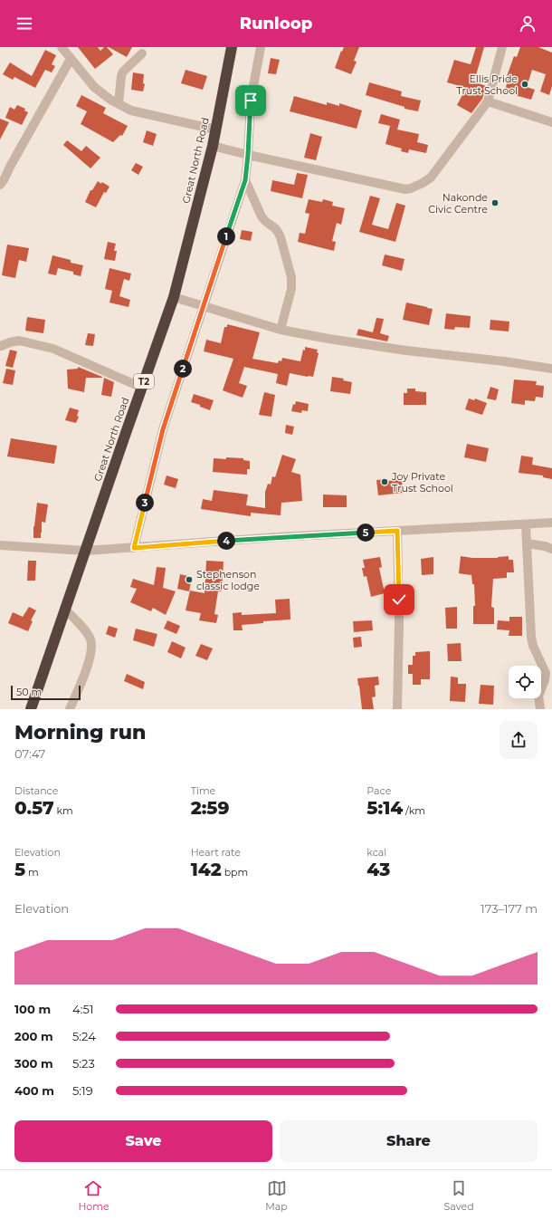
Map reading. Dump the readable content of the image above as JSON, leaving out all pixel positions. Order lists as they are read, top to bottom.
{
  "streets": {
    "highway": ["Great North Road", "T2"]
  },
  "places": [
    "Ellis Pride Trust School",
    "Nakonde Civic Centre",
    "Joy Private Trust School",
    "Stephenson classic lodge"
  ],
  "scale_bar": "50 m",
  "page": {
    "header": "Runloop",
    "pins": [
      "1",
      "2",
      "3",
      "5",
      "4"
    ],
    "scale": "50 m",
    "heading": ["Morning run", "07:47"],
    "stats": [
      ["Distance", "0.57 km"],
      ["Time", "2:59"],
      ["Pace", "5:14 /km"],
      ["Elevation", "5 m"],
      ["Heart rate", "142 bpm"],
      ["kcal", "43"]
    ],
    "chart": ["Elevation", "173–177 m"],
    "list": [
      {
        "name": "100 m",
        "note": "4:51"
      },
      {
        "name": "200 m",
        "note": "5:24"
      },
      {
        "name": "300 m",
        "note": "5:23"
      },
      {
        "name": "400 m",
        "note": "5:19"
      }
    ],
    "buttons": ["Save", "Share"],
    "tabs": ["Home", "Map", "Saved"]
  }
}
